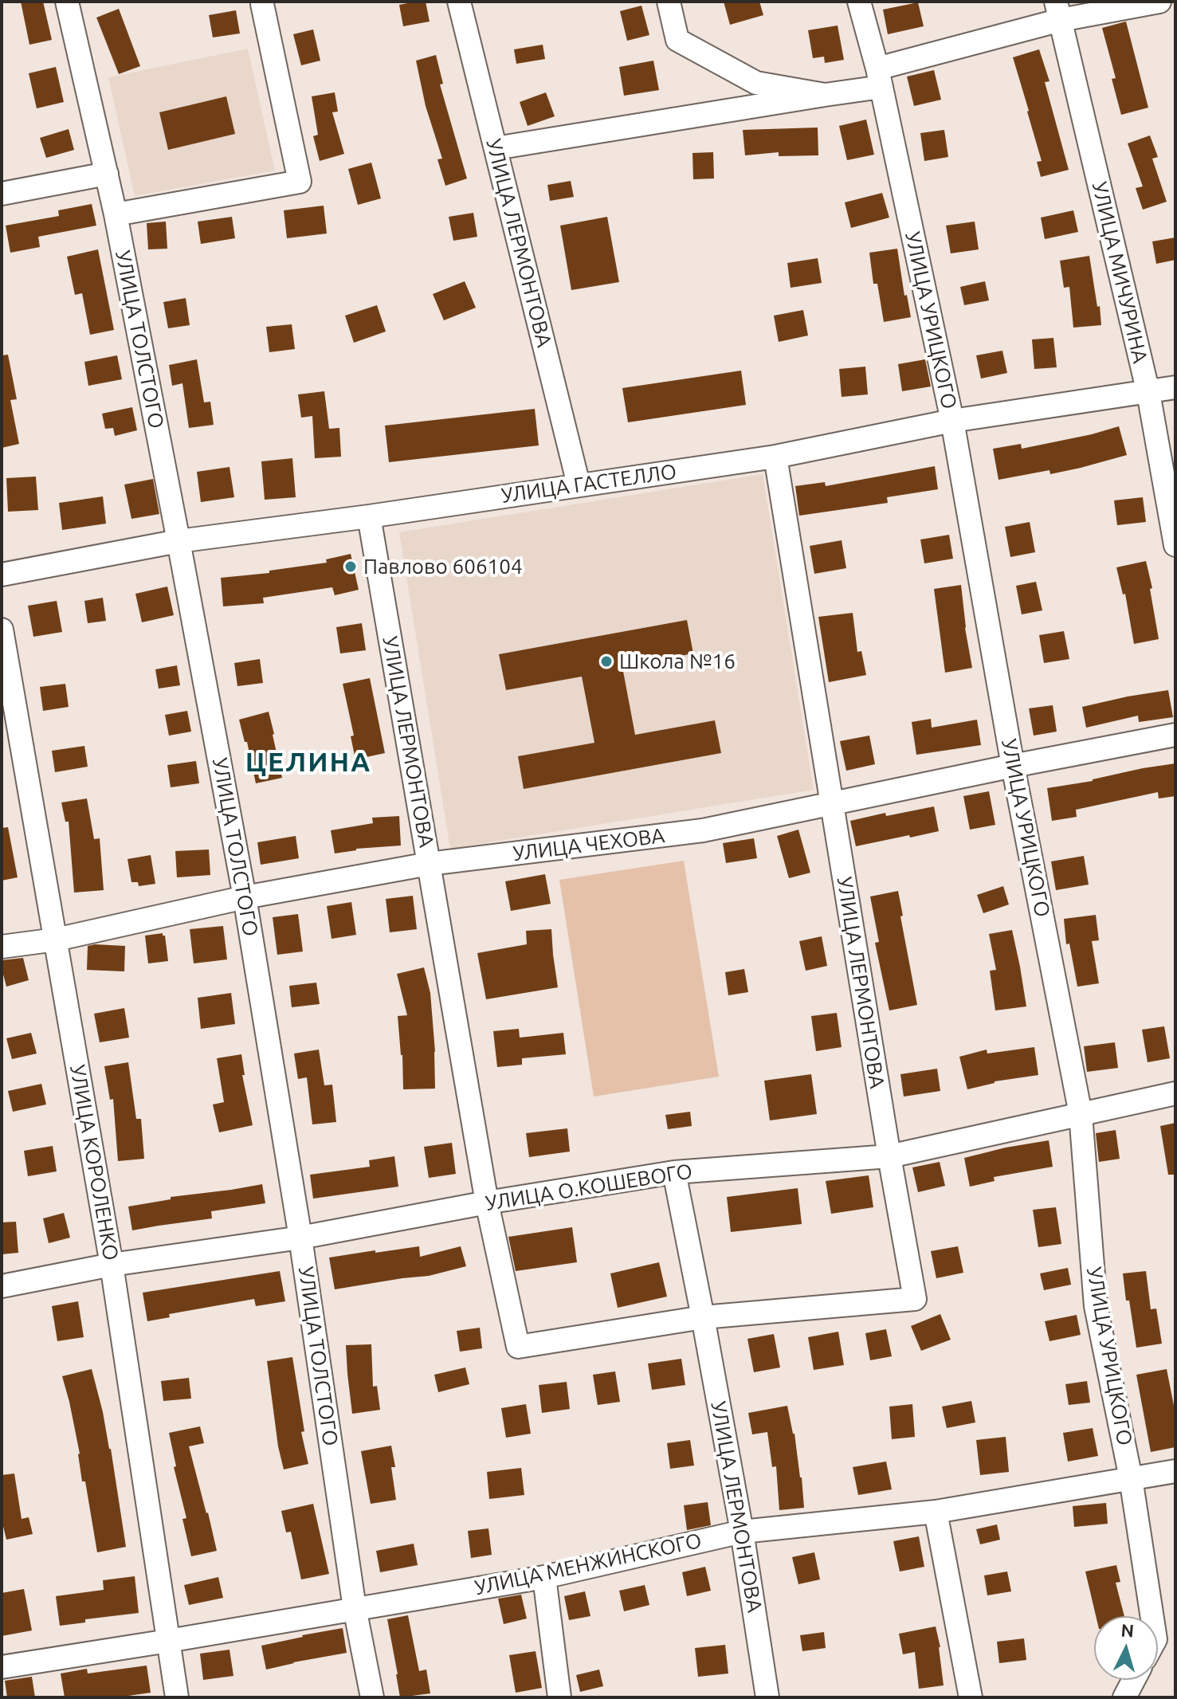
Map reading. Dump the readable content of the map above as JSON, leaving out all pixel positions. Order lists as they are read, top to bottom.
{
  "streets": {
    "street": [
      "УЛИЦА ЛЕРМОНТОВА",
      "УЛИЦА МИЧУРИНА",
      "УЛИЦА УРИЦКОГО",
      "УЛИЦА ТОЛСТОГО",
      "УЛИЦА ГАСТЕЛЛО",
      "УЛИЦА ЧЕХОВА",
      "УЛИЦА КОРОЛЕНКО",
      "УЛИЦА О.КОШЕВОГО",
      "УЛИЦА МЕНЖИНСКОГО"
    ]
  },
  "crossings": [
    ["УЛИЦА ЛЕРМОНТОВА", "УЛИЦА ГАСТЕЛЛО"],
    ["УЛИЦА ЛЕРМОНТОВА", "УЛИЦА ЧЕХОВА"],
    ["УЛИЦА ЛЕРМОНТОВА", "УЛИЦА О.КОШЕВОГО"],
    ["УЛИЦА ЛЕРМОНТОВА", "УЛИЦА МЕНЖИНСКОГО"],
    ["УЛИЦА МИЧУРИНА", "УЛИЦА ГАСТЕЛЛО"],
    ["УЛИЦА УРИЦКОГО", "УЛИЦА ГАСТЕЛЛО"],
    ["УЛИЦА УРИЦКОГО", "УЛИЦА ЧЕХОВА"],
    ["УЛИЦА УРИЦКОГО", "УЛИЦА О.КОШЕВОГО"],
    ["УЛИЦА УРИЦКОГО", "УЛИЦА МЕНЖИНСКОГО"],
    ["УЛИЦА ТОЛСТОГО", "УЛИЦА ГАСТЕЛЛО"],
    ["УЛИЦА ТОЛСТОГО", "УЛИЦА ЧЕХОВА"],
    ["УЛИЦА ТОЛСТОГО", "УЛИЦА О.КОШЕВОГО"],
    ["УЛИЦА ТОЛСТОГО", "УЛИЦА МЕНЖИНСКОГО"],
    ["УЛИЦА ЧЕХОВА", "УЛИЦА КОРОЛЕНКО"],
    ["УЛИЦА КОРОЛЕНКО", "УЛИЦА О.КОШЕВОГО"],
    ["УЛИЦА КОРОЛЕНКО", "УЛИЦА МЕНЖИНСКОГО"]
  ],
  "districts": ["ЦЕЛИНА"],
  "places": ["Павлово 606104", "Школа №16"],
  "north": "top"
}
